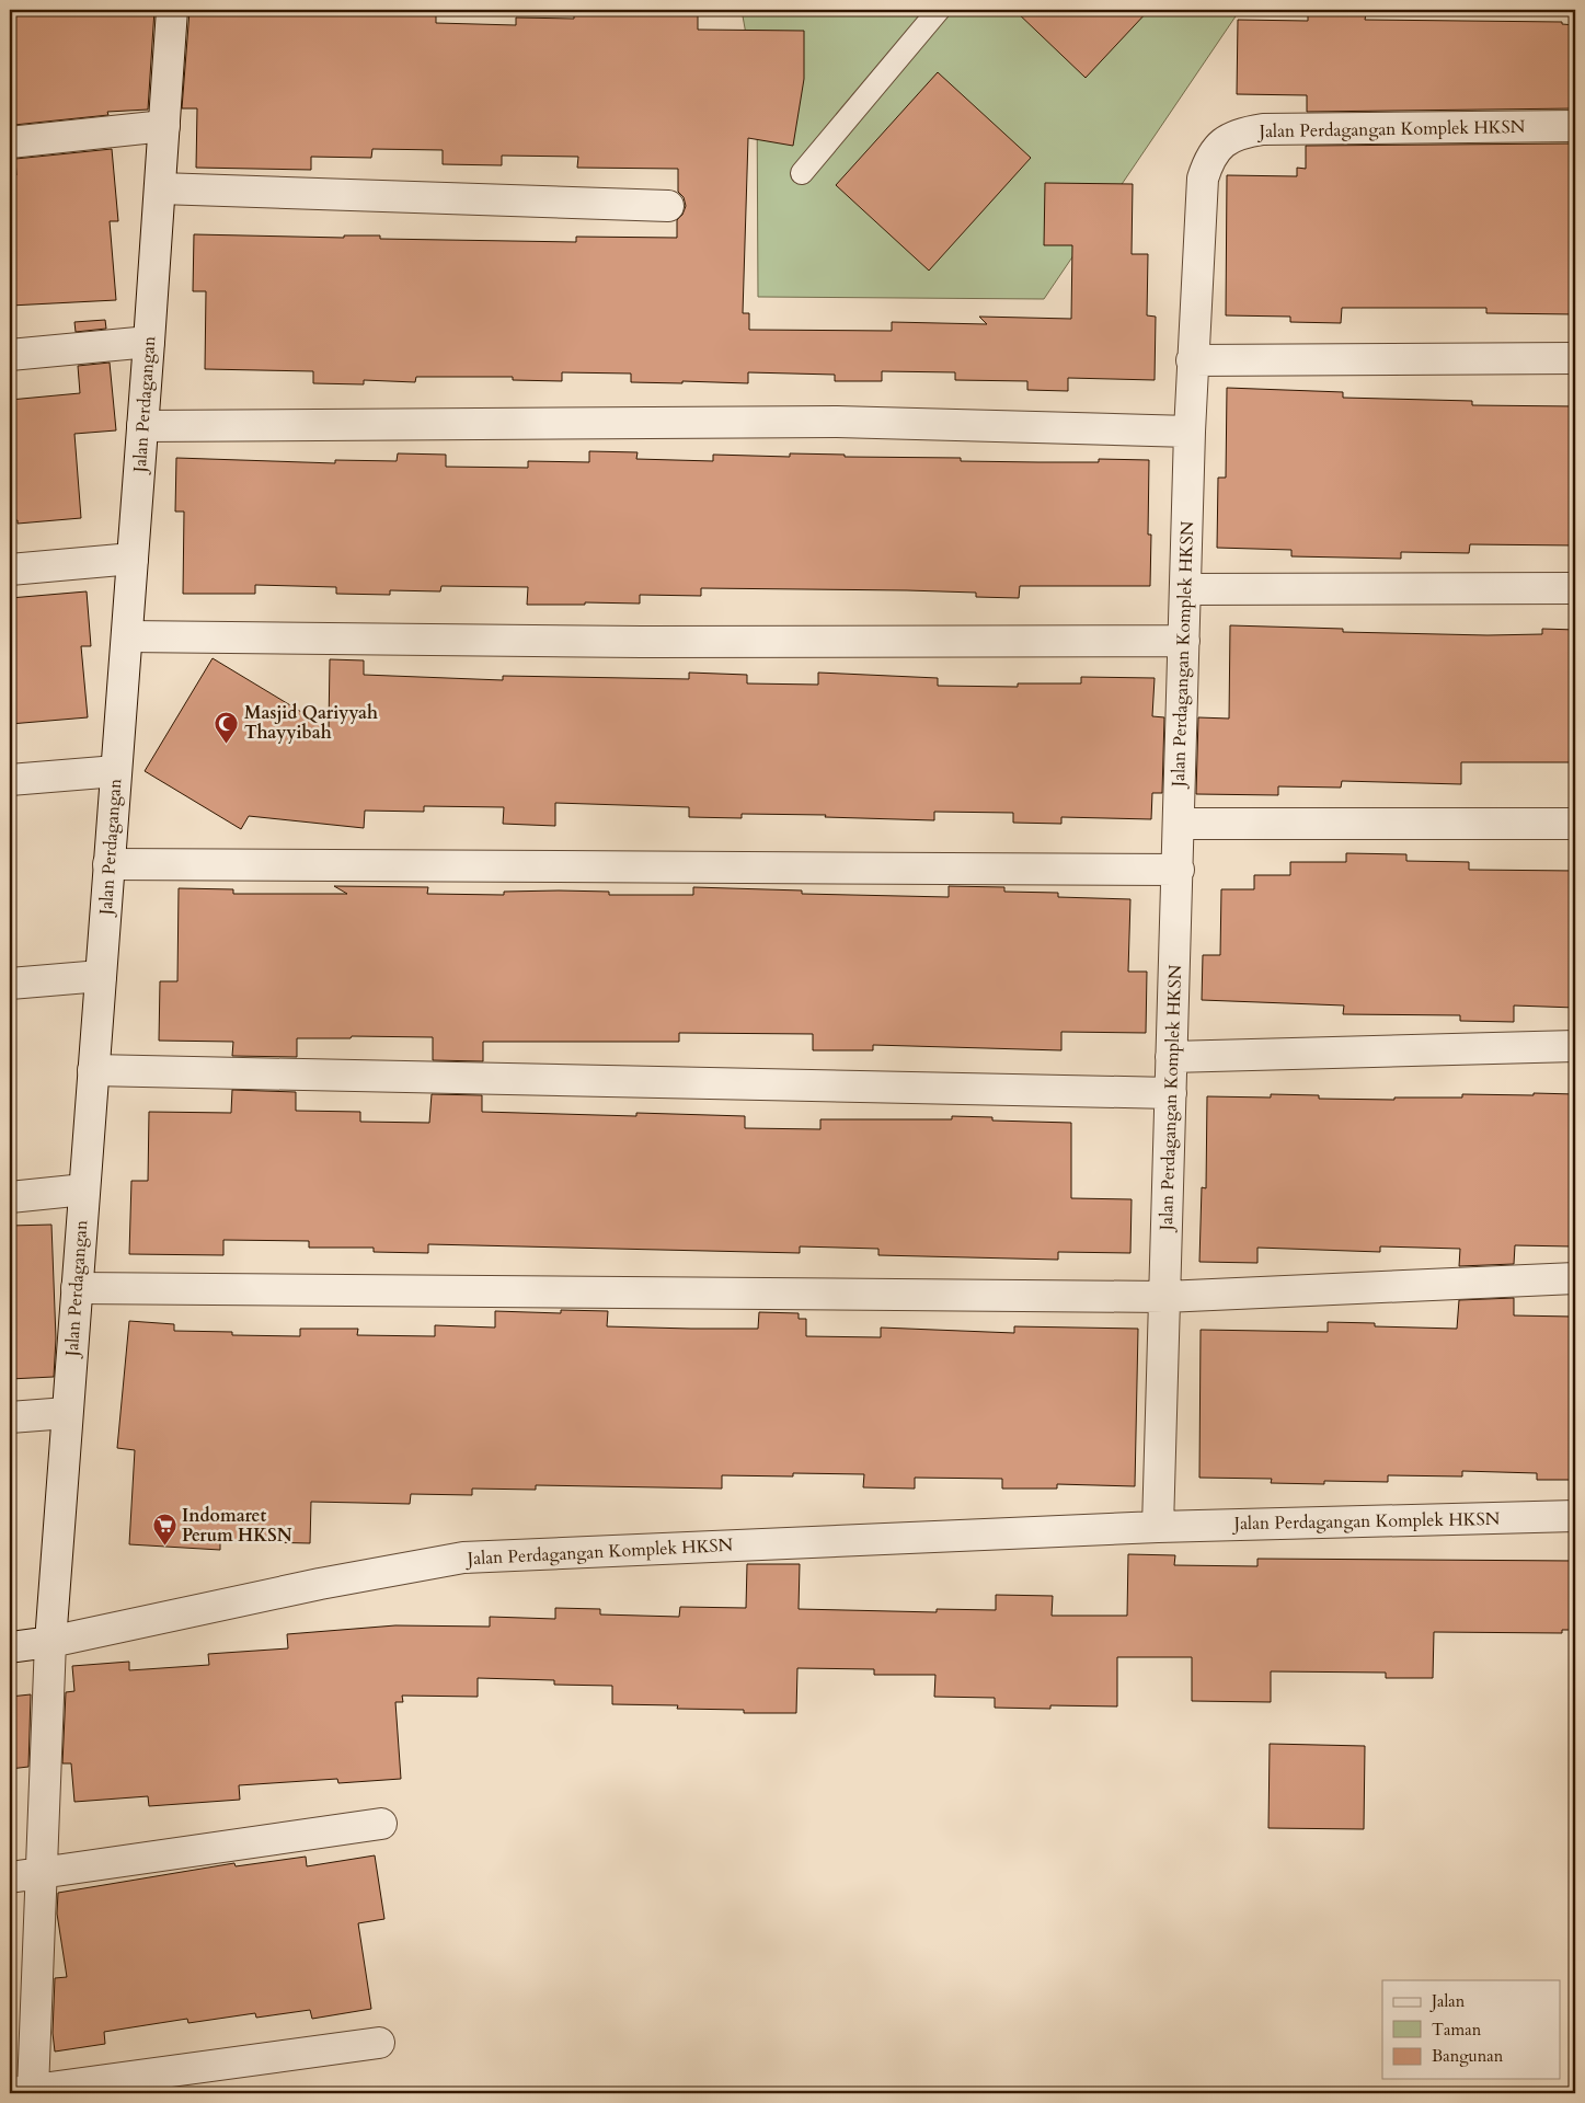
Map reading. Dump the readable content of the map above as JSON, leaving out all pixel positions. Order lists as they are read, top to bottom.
{
  "streets": {
    "street": ["Jalan Perdagangan Komplek HKSN", "Jalan Perdagangan"]
  },
  "crossings": [
    ["Jalan Perdagangan Komplek HKSN", "Jalan Perdagangan"]
  ],
  "places": {
    "mosque": ["Masjid Qariyyah Thayyibah"],
    "supermarket": ["Indomaret Perum HKSN"]
  },
  "legend": ["Jalan", "Taman", "Bangunan"]
}
